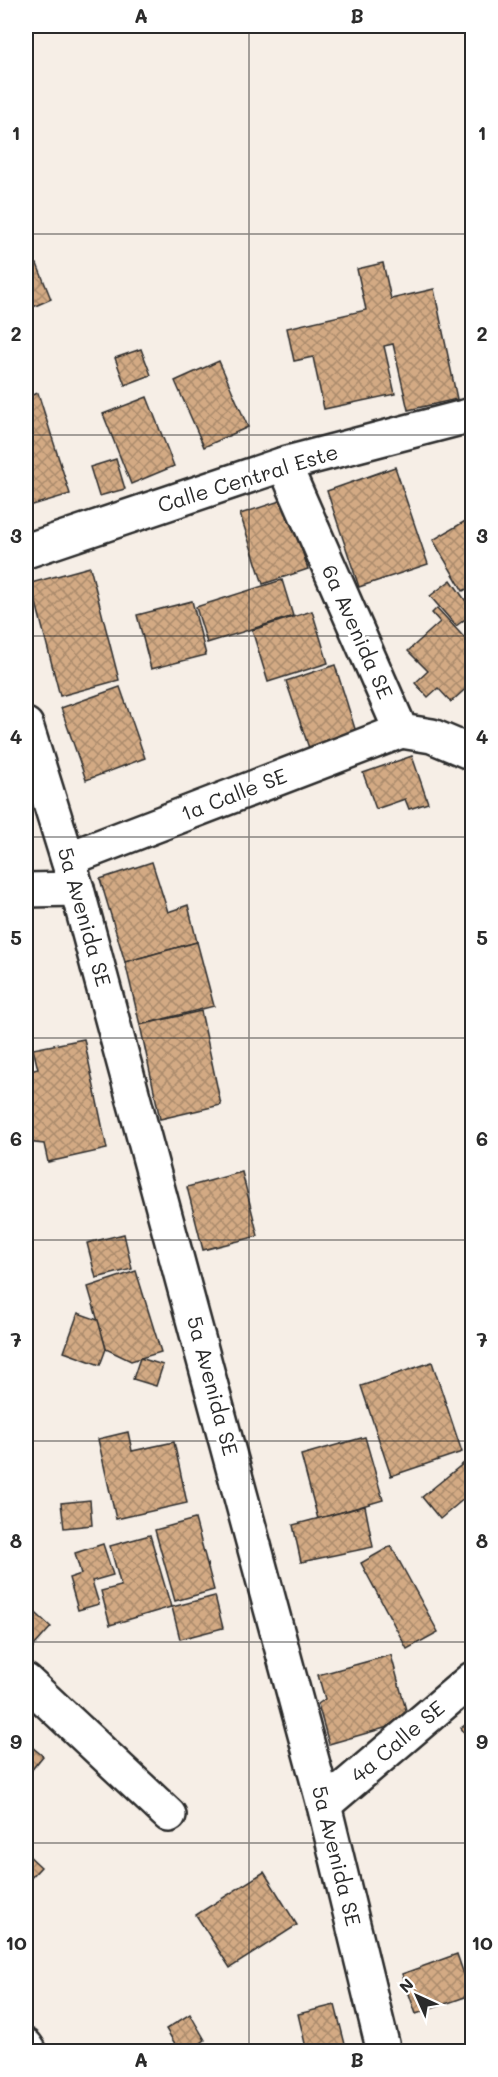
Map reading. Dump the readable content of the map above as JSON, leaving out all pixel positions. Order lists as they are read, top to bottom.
{
  "streets": {
    "street": [
      "Calle Central Este",
      "6a Avenida SE",
      "1a Calle SE",
      "5a Avenida SE",
      "4a Calle SE"
    ]
  },
  "crossings": [
    ["Calle Central Este", "6a Avenida SE"],
    ["6a Avenida SE", "1a Calle SE"],
    ["1a Calle SE", "5a Avenida SE"],
    ["5a Avenida SE", "4a Calle SE"]
  ],
  "north": "top left",
  "grid": {
    "columns": ["A", "B"],
    "rows": [
      "1",
      "2",
      "3",
      "4",
      "5",
      "6",
      "7",
      "8",
      "9",
      "10"
    ]
  }
}
